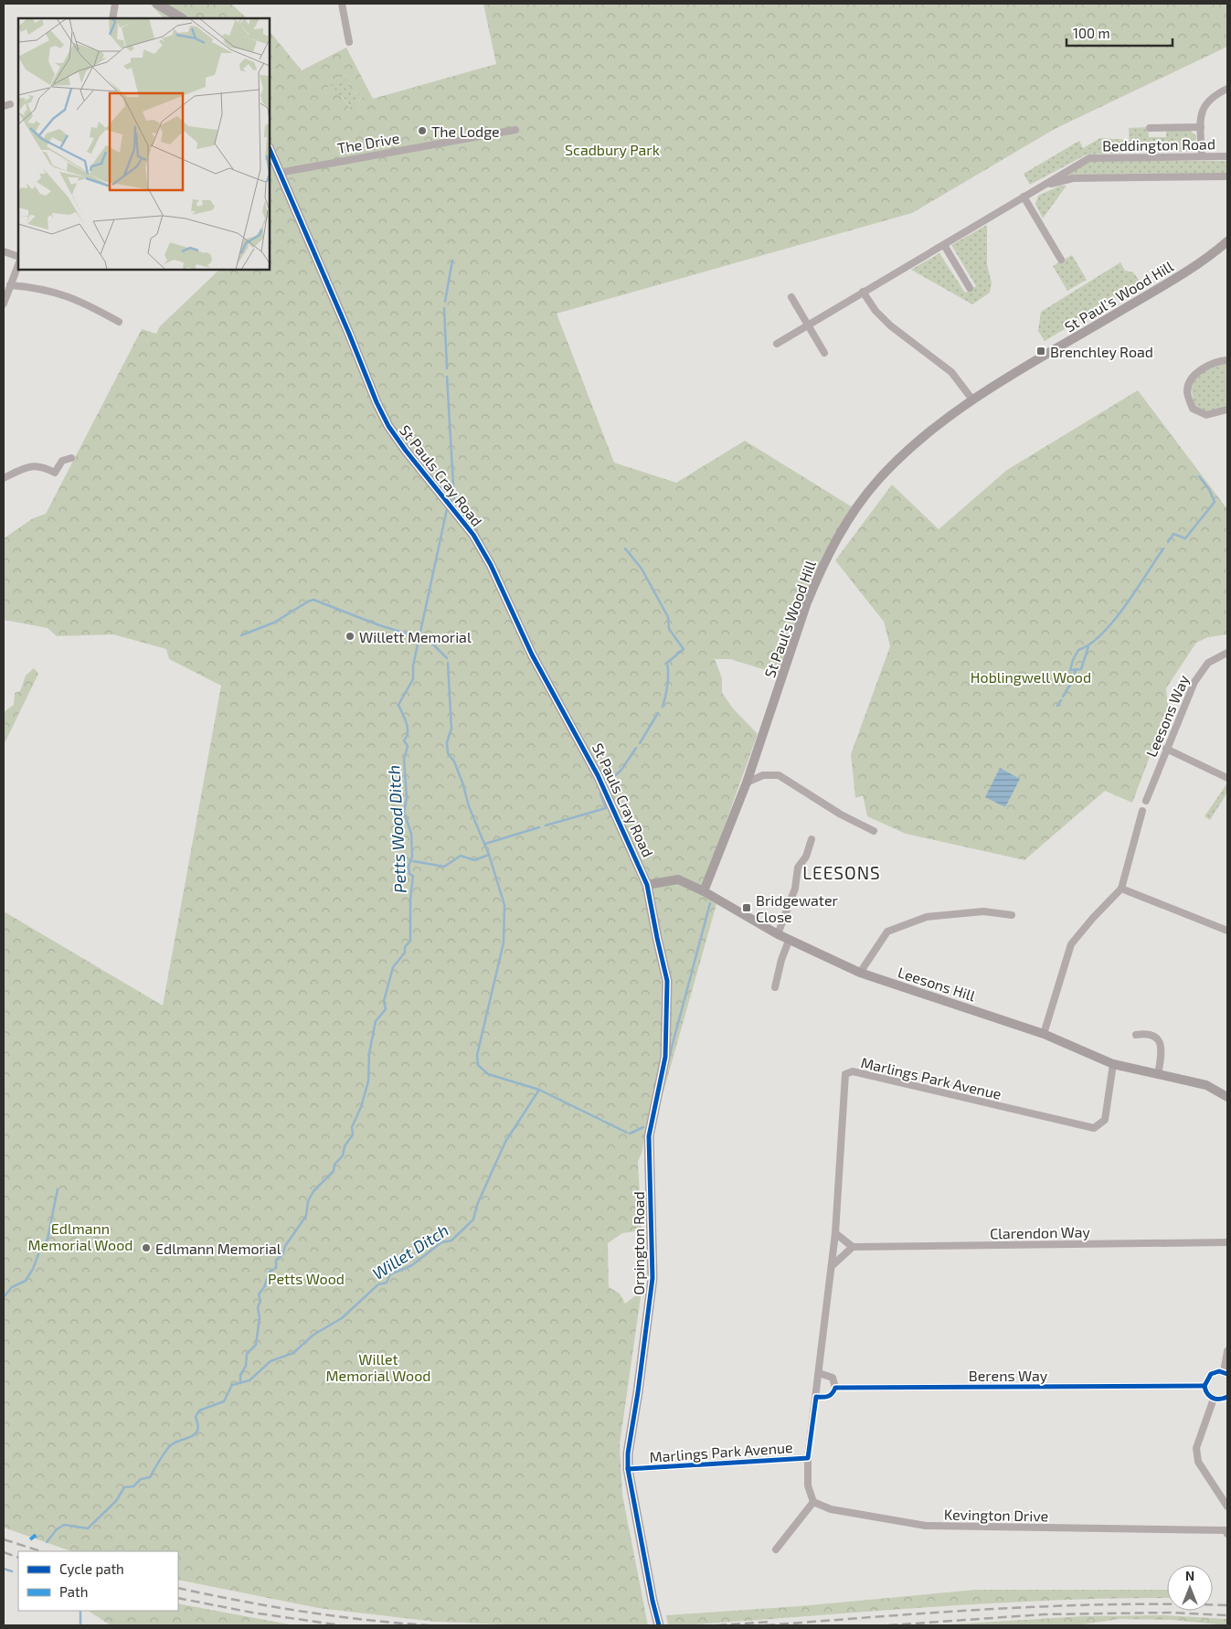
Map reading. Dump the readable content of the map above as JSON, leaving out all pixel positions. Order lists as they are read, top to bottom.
{
  "streets": {
    "main road": ["St Pauls Cray Road", "Orpington Road"],
    "street": [
      "The Drive",
      "Beddington Road",
      "St Paul's Wood Hill",
      "Leesons Way",
      "Leesons Hill",
      "Marlings Park Avenue",
      "Clarendon Way",
      "Berens Way",
      "Kevington Drive"
    ]
  },
  "crossings": [
    ["The Drive", "St Pauls Cray Road"],
    ["St Paul's Wood Hill", "Leesons Hill"],
    ["St Pauls Cray Road", "Leesons Hill"],
    ["St Pauls Cray Road", "Orpington Road"],
    ["Leesons Hill", "Marlings Park Avenue"],
    ["Leesons Hill", "Orpington Road"],
    ["Marlings Park Avenue", "Orpington Road"],
    ["Marlings Park Avenue", "Berens Way"]
  ],
  "districts": ["LEESONS"],
  "water": ["Petts Wood Ditch", "Willet Ditch"],
  "parks": [
    "Scadbury Park",
    "Hoblingwell Wood",
    "Edlmann Memorial Wood",
    "Petts Wood",
    "Willet Memorial Wood"
  ],
  "places": {
    "other": ["The Lodge", "Willett Memorial", "Edlmann Memorial"],
    "transit": ["Brenchley Road", "Bridgewater Close"]
  },
  "legend": ["Cycle path", "Path"],
  "scale_bar": "100 m",
  "north": "top"
}
